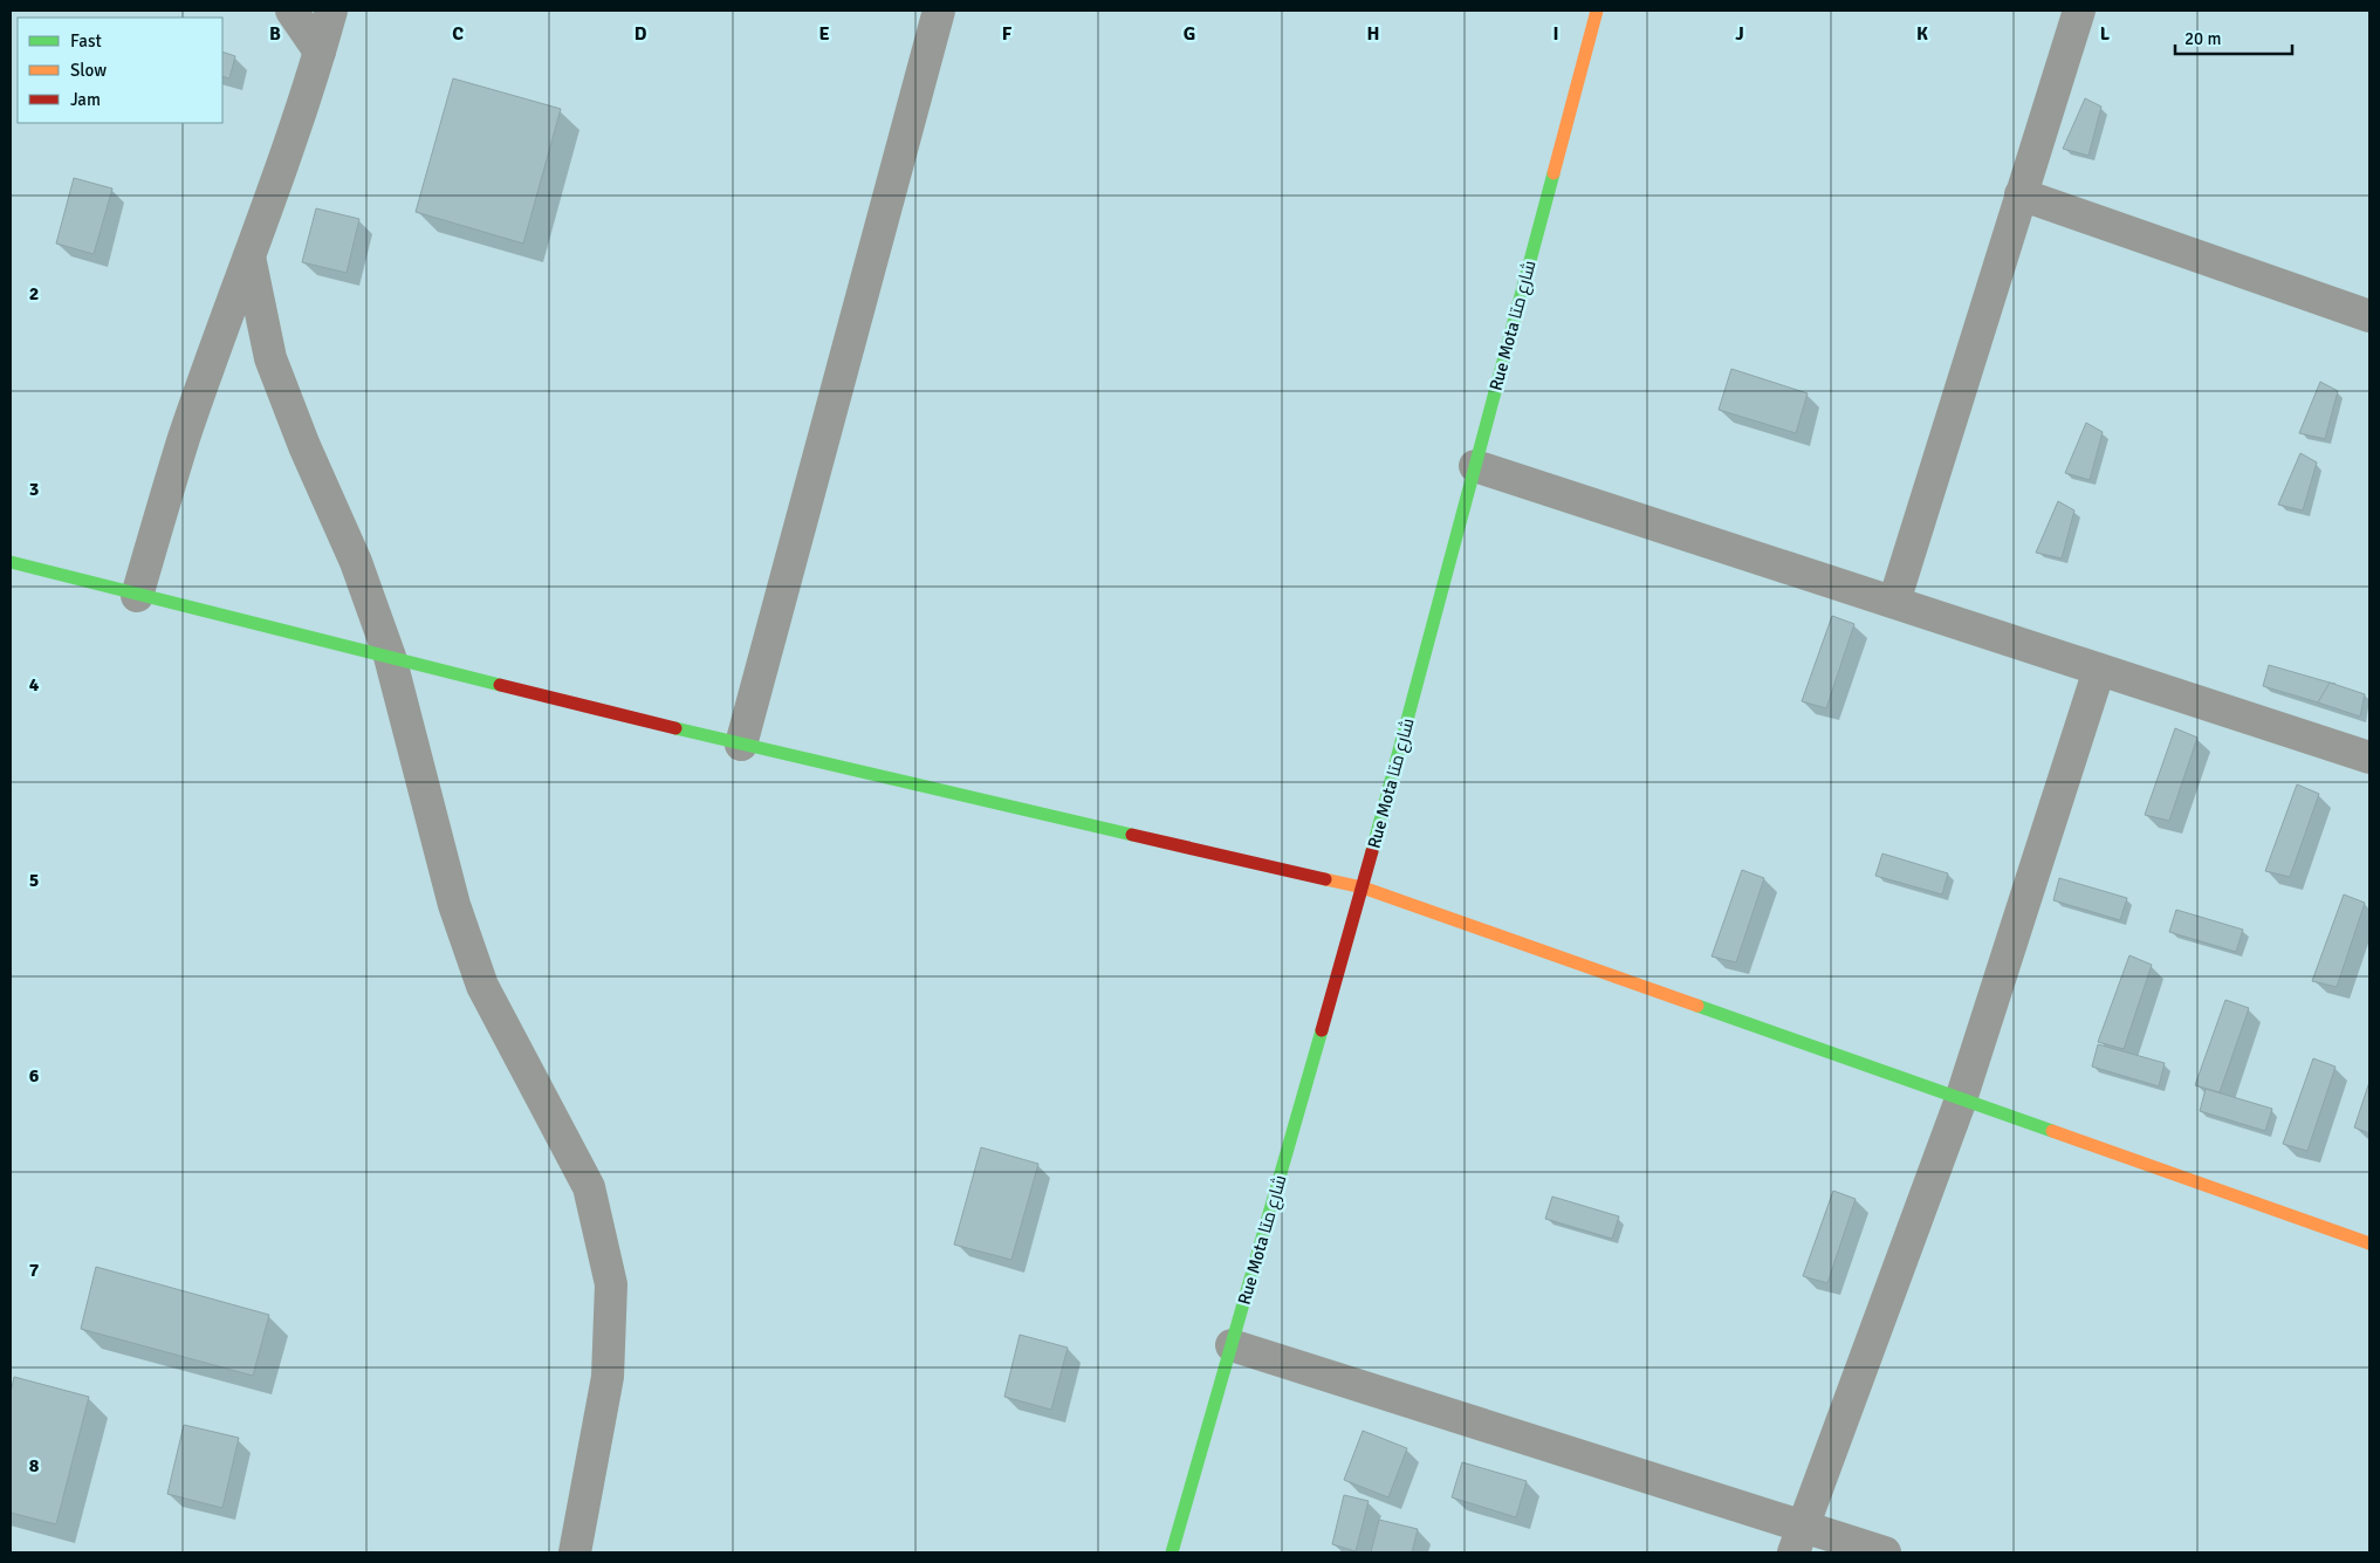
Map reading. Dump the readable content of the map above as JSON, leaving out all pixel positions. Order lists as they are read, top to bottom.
{
  "streets": {
    "main road": ["Rue Mota شارع متا"]
  },
  "legend": ["Fast", "Slow", "Jam"],
  "scale_bar": "20 m",
  "grid": {
    "columns": [
      "B",
      "C",
      "D",
      "E",
      "F",
      "G",
      "H",
      "I",
      "J",
      "K",
      "L"
    ],
    "rows": [
      "2",
      "3",
      "4",
      "5",
      "6",
      "7",
      "8"
    ]
  }
}
